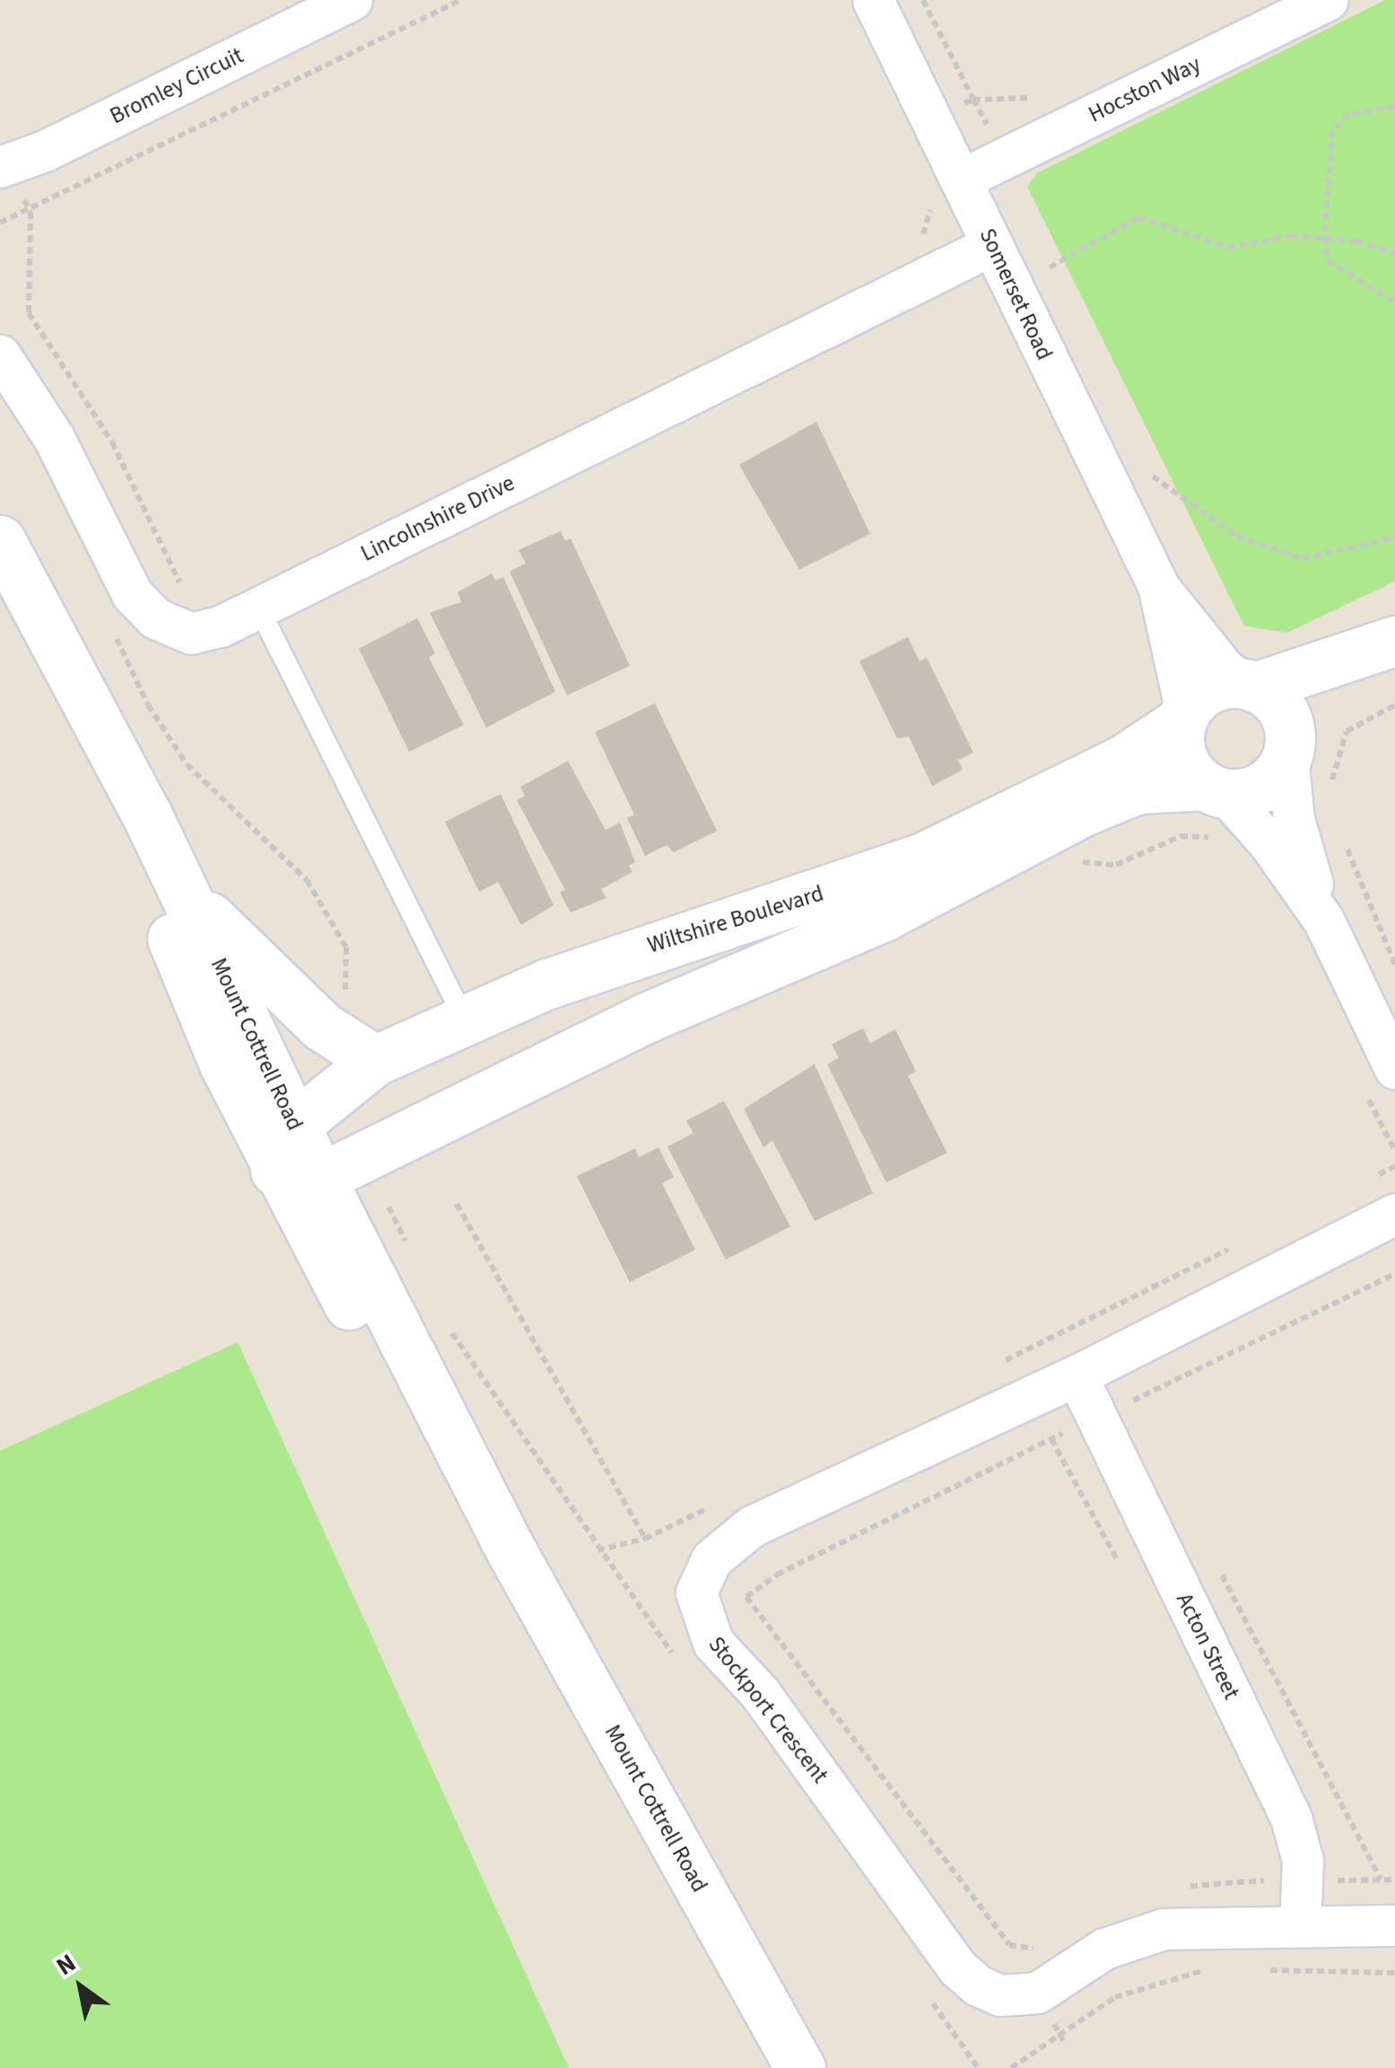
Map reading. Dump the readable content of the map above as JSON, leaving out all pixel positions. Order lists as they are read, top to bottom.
{
  "streets": {
    "street": [
      "Bromley Circuit",
      "Hocston Way",
      "Somerset Road",
      "Lincolnshire Drive",
      "Wiltshire Boulevard",
      "Mount Cottrell Road",
      "Acton Street",
      "Stockport Crescent"
    ]
  },
  "crossings": [
    ["Hocston Way", "Somerset Road"],
    ["Somerset Road", "Lincolnshire Drive"],
    ["Somerset Road", "Wiltshire Boulevard"],
    ["Wiltshire Boulevard", "Mount Cottrell Road"],
    ["Acton Street", "Stockport Crescent"]
  ],
  "north": "top left"
}
